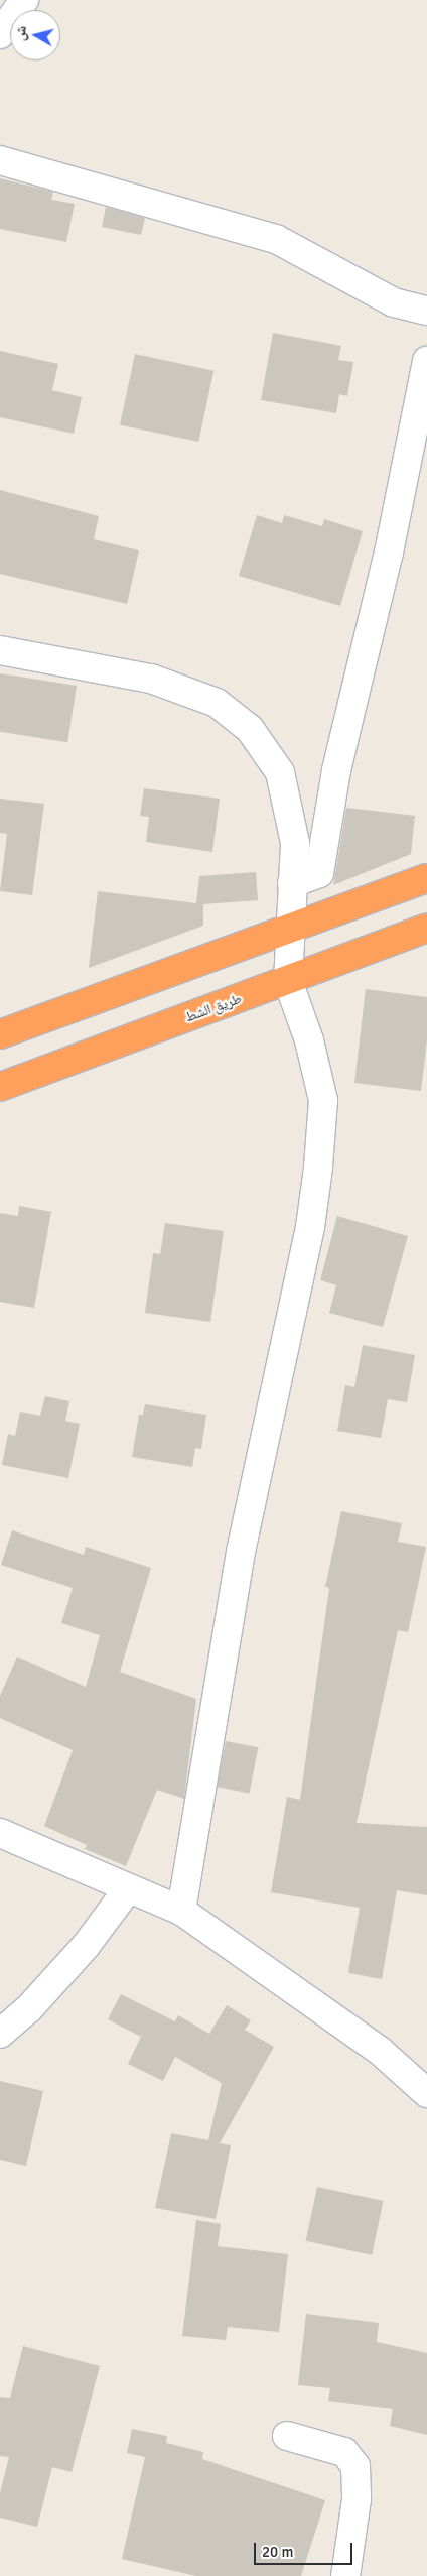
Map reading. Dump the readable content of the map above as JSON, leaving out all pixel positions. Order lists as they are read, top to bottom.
{
  "streets": {
    "highway": ["طريق الشط"]
  },
  "scale_bar": "20 m",
  "north": "left"
}
